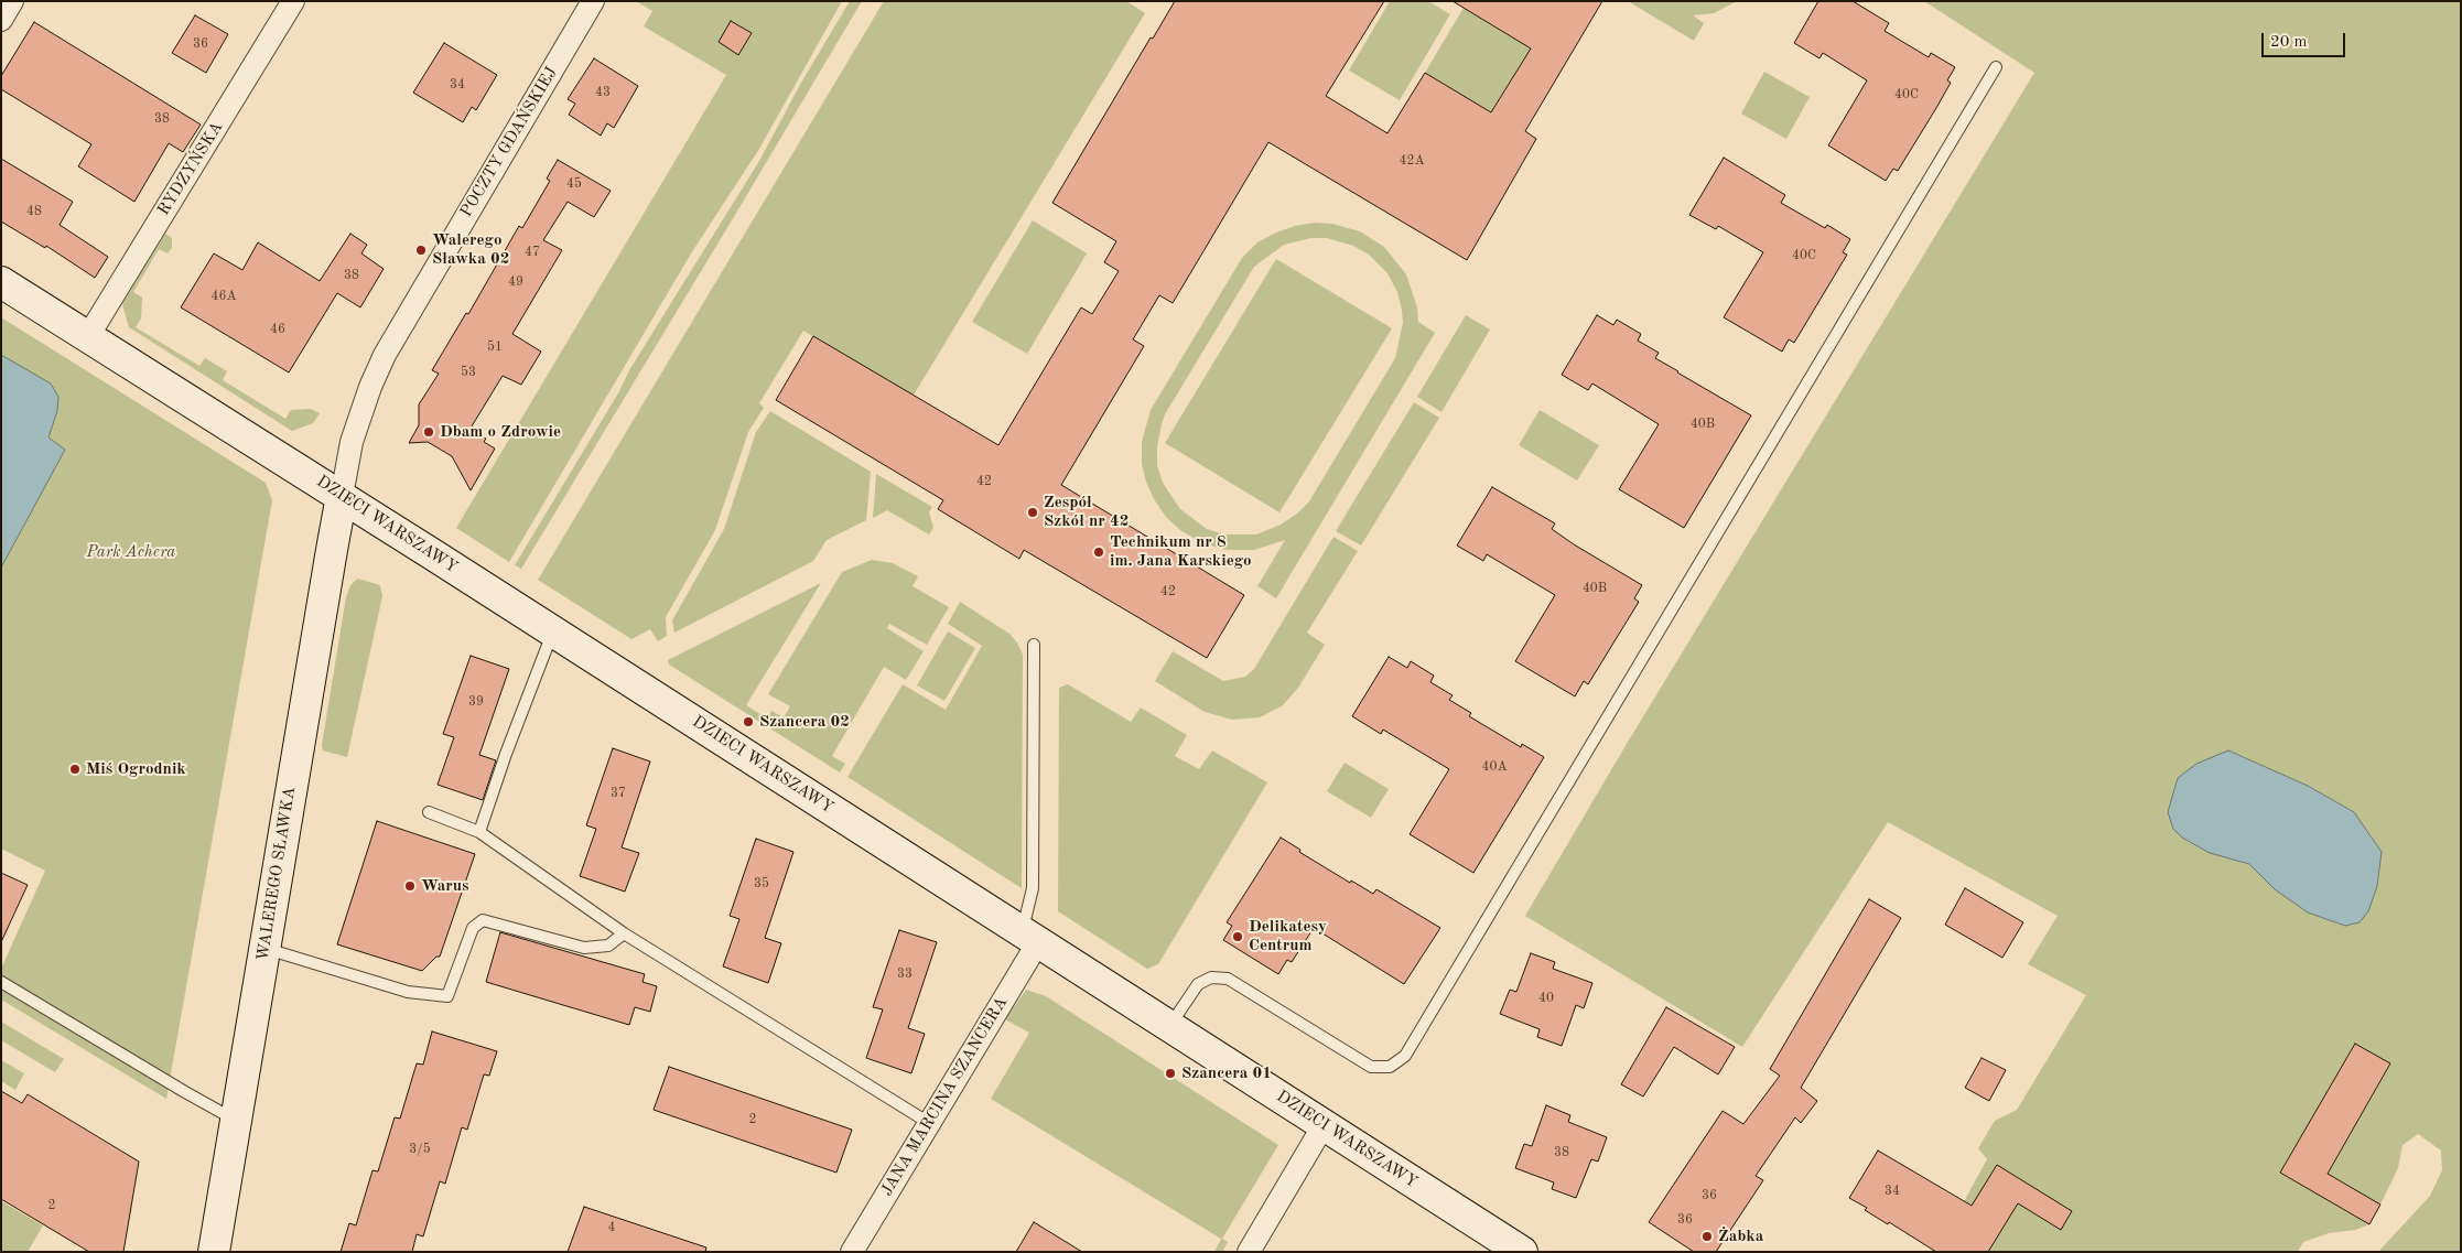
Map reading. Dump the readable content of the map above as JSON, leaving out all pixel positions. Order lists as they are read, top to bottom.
{
  "streets": {
    "street": [
      "POCZTY GDAŃSKIEJ",
      "RYDZYŃSKA",
      "DZIECI WARSZAWY",
      "WALEREGO SŁAWKA",
      "JANA MARCINA SZANCERA"
    ]
  },
  "crossings": [
    ["POCZTY GDAŃSKIEJ", "DZIECI WARSZAWY"],
    ["POCZTY GDAŃSKIEJ", "WALEREGO SŁAWKA"],
    ["RYDZYŃSKA", "DZIECI WARSZAWY"],
    ["DZIECI WARSZAWY", "WALEREGO SŁAWKA"],
    ["DZIECI WARSZAWY", "JANA MARCINA SZANCERA"]
  ],
  "parks": ["Park Achera"],
  "places": [
    "Walerego Sławka 02",
    "Dbam o Zdrowie",
    "Zespół Szkół nr 42",
    "Technikum nr 8 im. Jana Karskiego",
    "Szancera 02",
    "Miś Ogrodnik",
    "Warus",
    "Delikatesy Centrum",
    "Szancera 01",
    "Żabka"
  ],
  "house_numbers": [
    "36",
    "34",
    "43",
    "40C",
    "38",
    "42A",
    "45",
    "48",
    "47",
    "40C",
    "38",
    "49",
    "46A",
    "46",
    "51",
    "53",
    "40B",
    "42",
    "40B",
    "42",
    "39",
    "40A",
    "37",
    "35",
    "33",
    "40",
    "2",
    "3/5",
    "38",
    "34",
    "36",
    "2",
    "36",
    "4"
  ],
  "scale_bar": "20 m"
}
